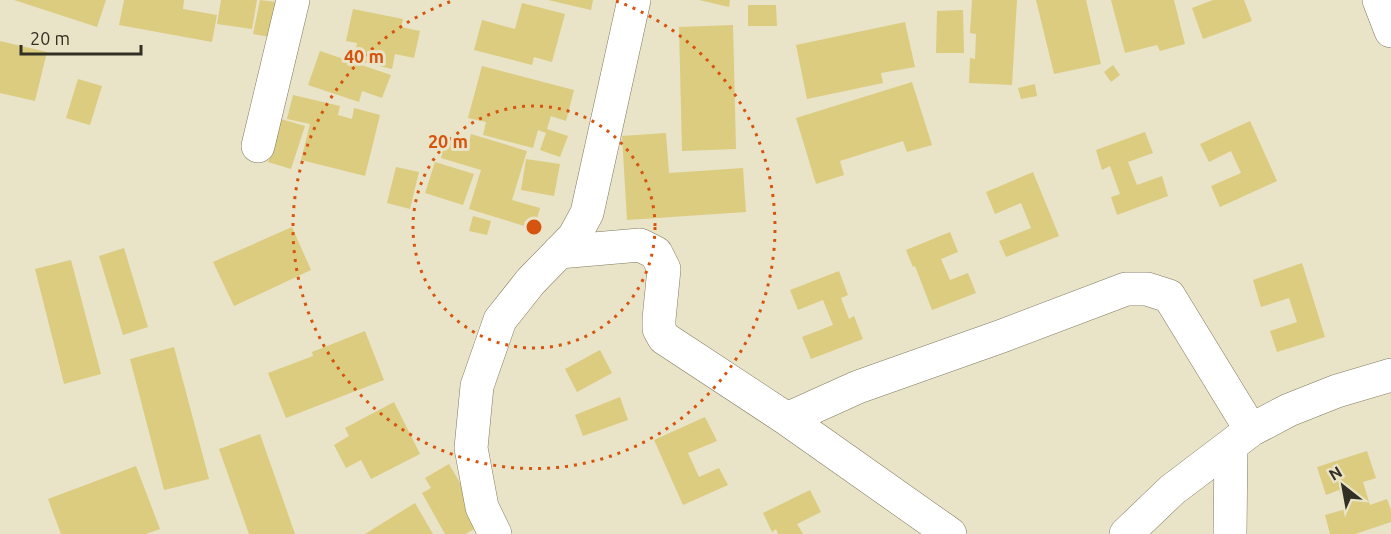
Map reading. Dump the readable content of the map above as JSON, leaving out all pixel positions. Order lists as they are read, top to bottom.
{
  "scale_bar": "20 m",
  "north": "top left",
  "rings": ["40 m", "20 m"]
}
